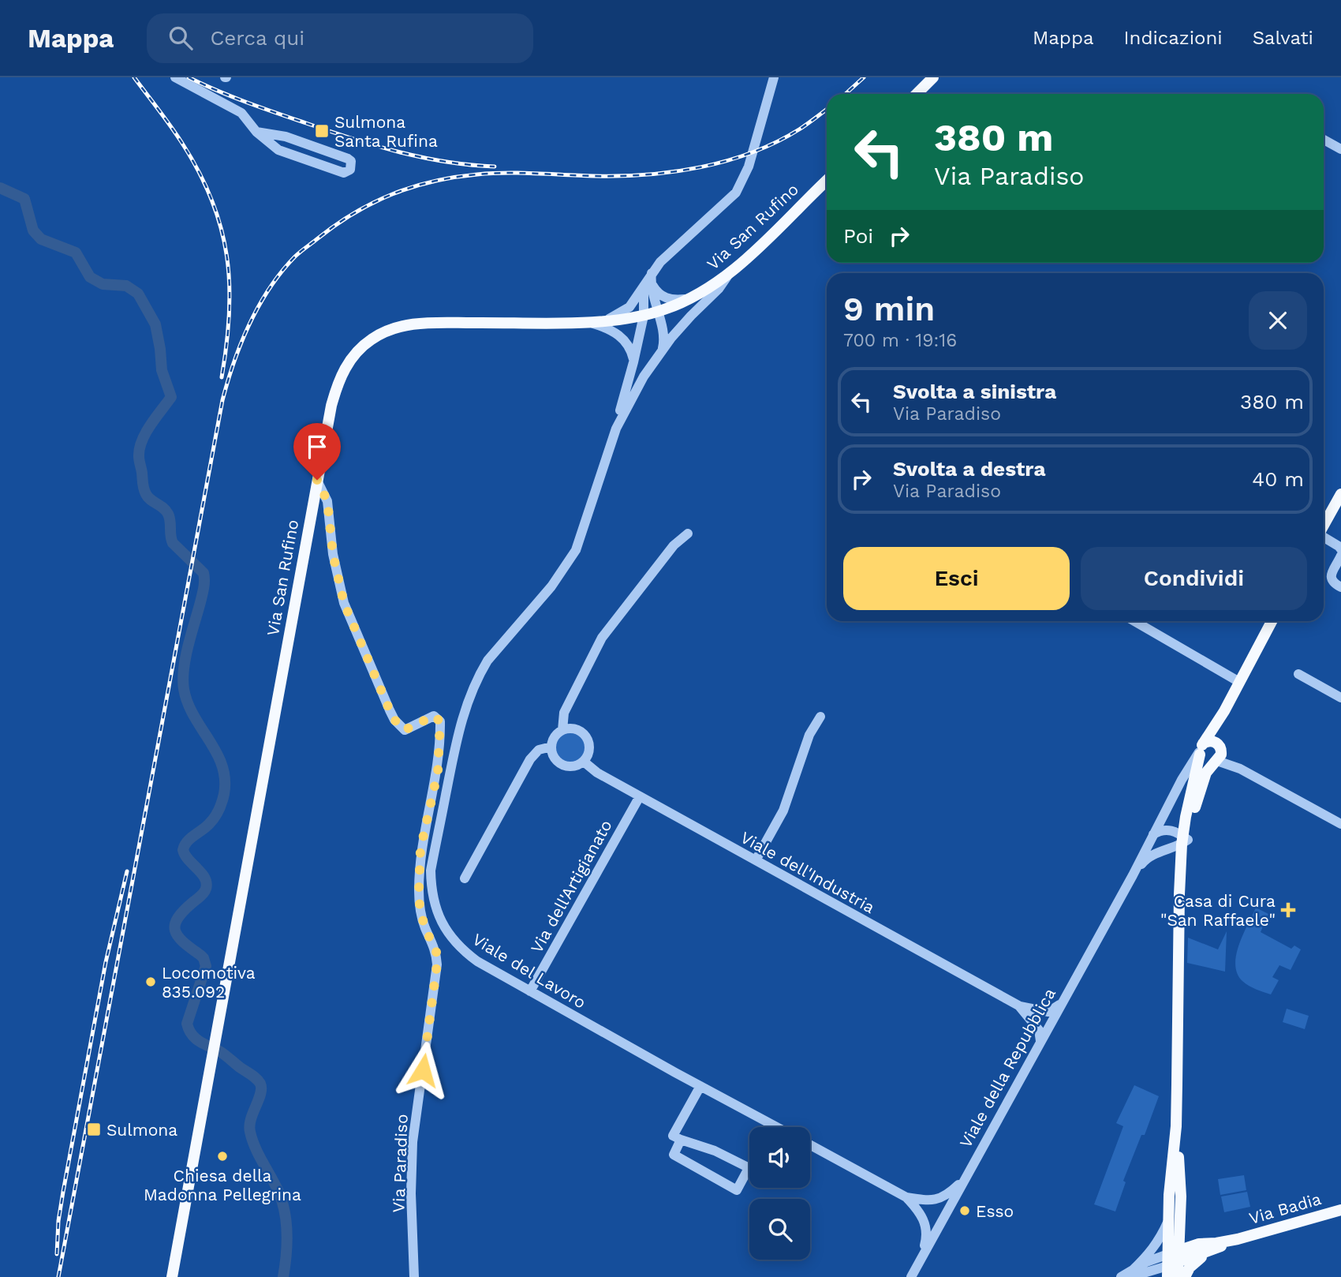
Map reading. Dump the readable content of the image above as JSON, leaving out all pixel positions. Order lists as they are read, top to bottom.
{
  "streets": {
    "main road": ["Via San Rufino", "Viale della Repubblica", "Via Badia"],
    "street": [
      "Viale dell'Industria",
      "Via dell'Artigianato",
      "Viale del Lavoro",
      "Via Paradiso"
    ]
  },
  "crossings": [
    ["Via San Rufino", "Viale del Lavoro"],
    ["Via San Rufino", "Via Paradiso"],
    ["Viale dell'Industria", "Via dell'Artigianato"],
    ["Viale dell'Industria", "Viale della Repubblica"],
    ["Via dell'Artigianato", "Viale del Lavoro"]
  ],
  "places": {
    "transit": ["Sulmona Santa Rufina", "Sulmona"],
    "health": ["Casa di Cura \"San Raffaele\""],
    "other": ["Locomotiva 835.092", "Chiesa della Madonna Pellegrina", "Esso"]
  },
  "page": {
    "header": "Mappa",
    "search": "Cerca qui",
    "nav": ["Mappa", "Indicazioni", "Salvati"],
    "turn": ["380 m", "Via Paradiso"],
    "then": "Poi",
    "heading": ["9 min", "700 m · 19:16"],
    "list": [
      {
        "name": "Svolta a sinistra",
        "note": "Via Paradiso",
        "value": "380 m"
      },
      {
        "name": "Svolta a destra",
        "note": "Via Paradiso",
        "value": "40 m"
      }
    ],
    "buttons": ["Esci", "Condividi"]
  }
}
